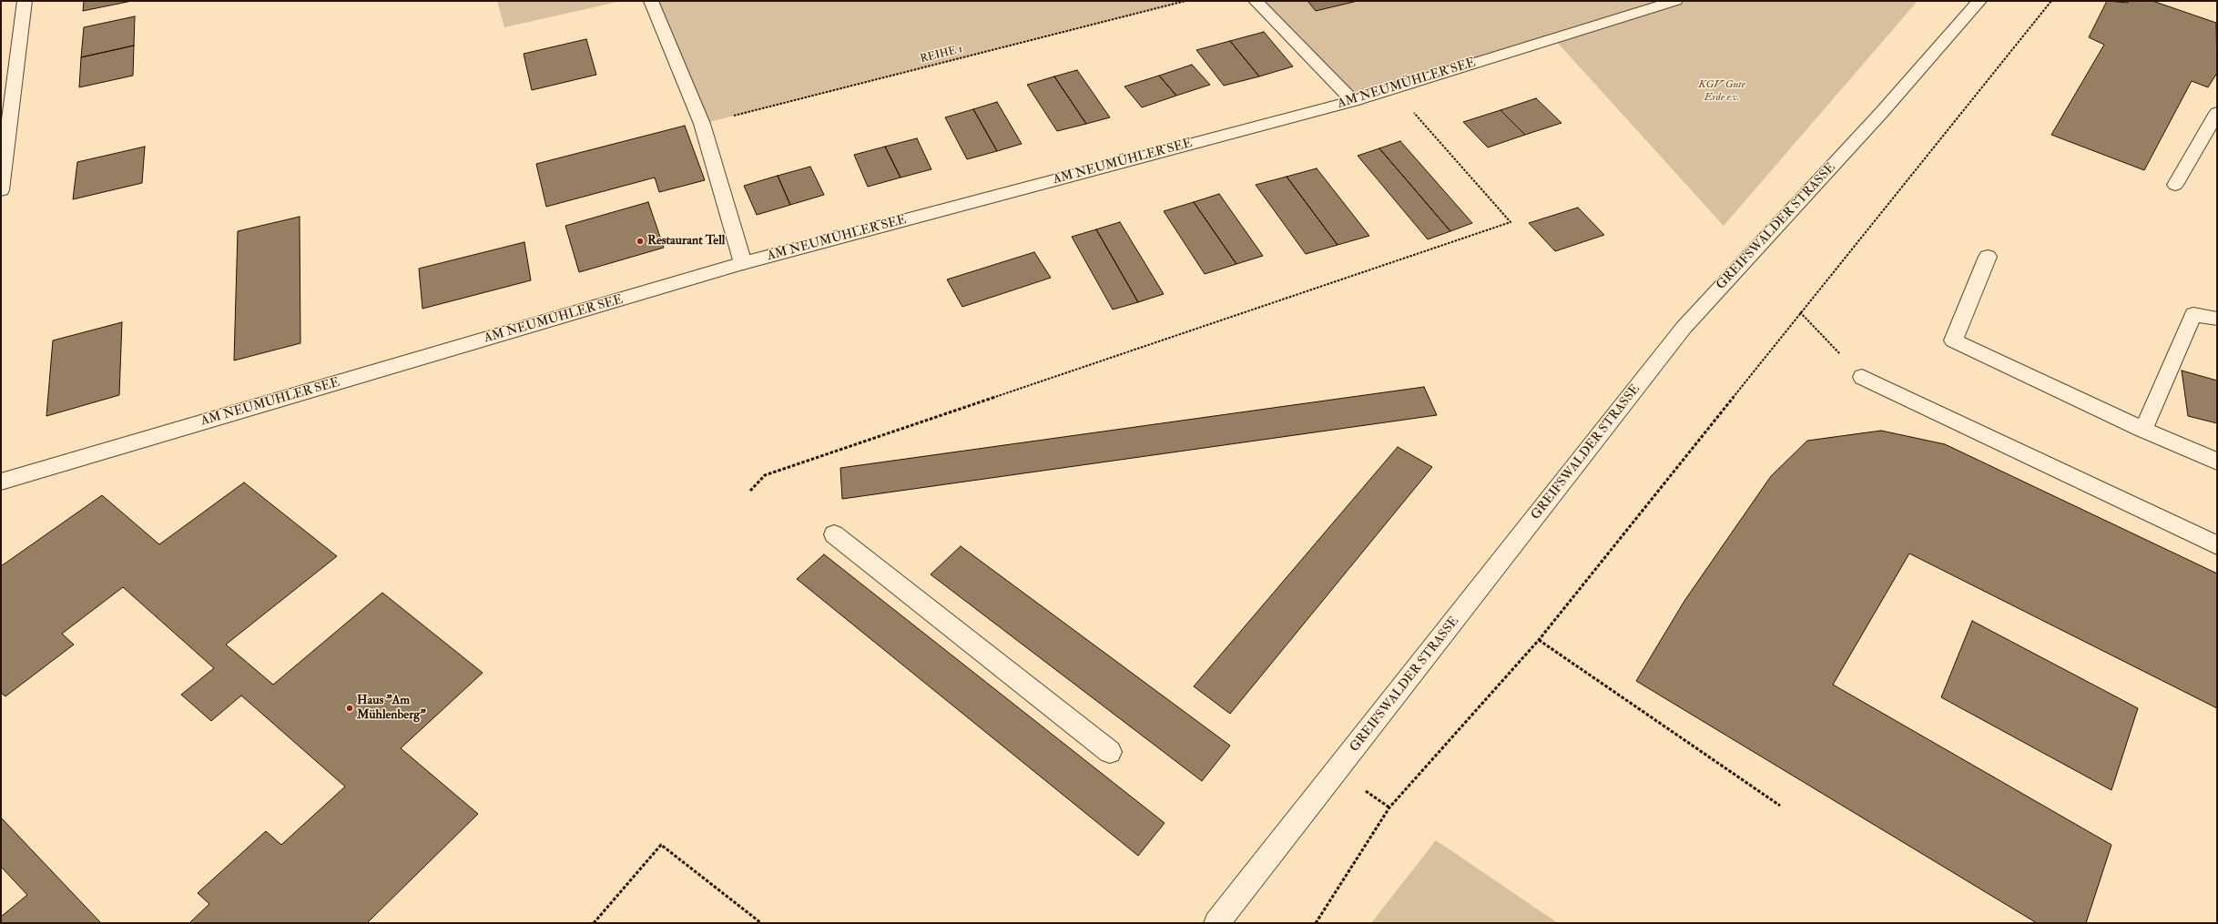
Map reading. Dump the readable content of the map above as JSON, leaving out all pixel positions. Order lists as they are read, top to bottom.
{
  "streets": {
    "street": ["AM NEUMÜHLER SEE", "GREIFSWALDER STRASSE"],
    "path": ["REIHE 1"]
  },
  "parks": ["KGV Gute Erde e.v."],
  "places": ["Restaurant Tell", "Haus \"Am Mühlenberg\""]
}
